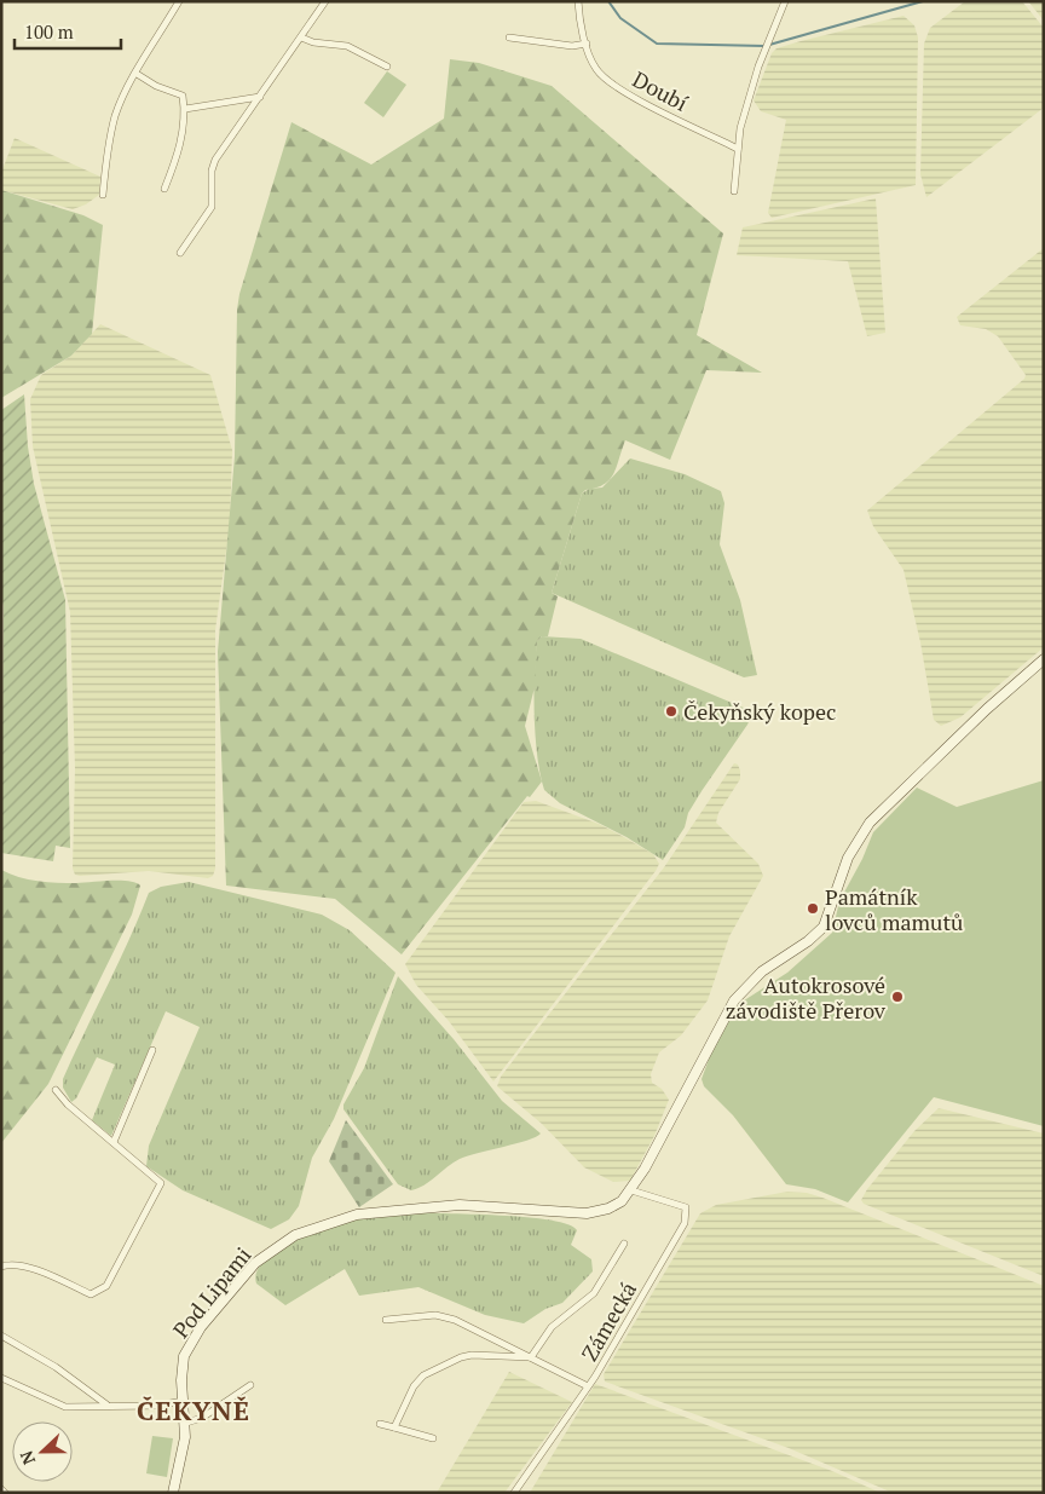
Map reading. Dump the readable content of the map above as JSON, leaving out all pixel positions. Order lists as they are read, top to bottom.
{
  "streets": {
    "main road": ["Pod Lipami"],
    "street": ["Doubí", "Zámecká"]
  },
  "crossings": [
    ["Pod Lipami", "Zámecká"]
  ],
  "districts": ["ČEKYNĚ"],
  "places": ["Čekyňský kopec", "Památník lovců mamutů", "Autokrosové závodiště Přerov"],
  "scale_bar": "100 m",
  "north": "left"
}
